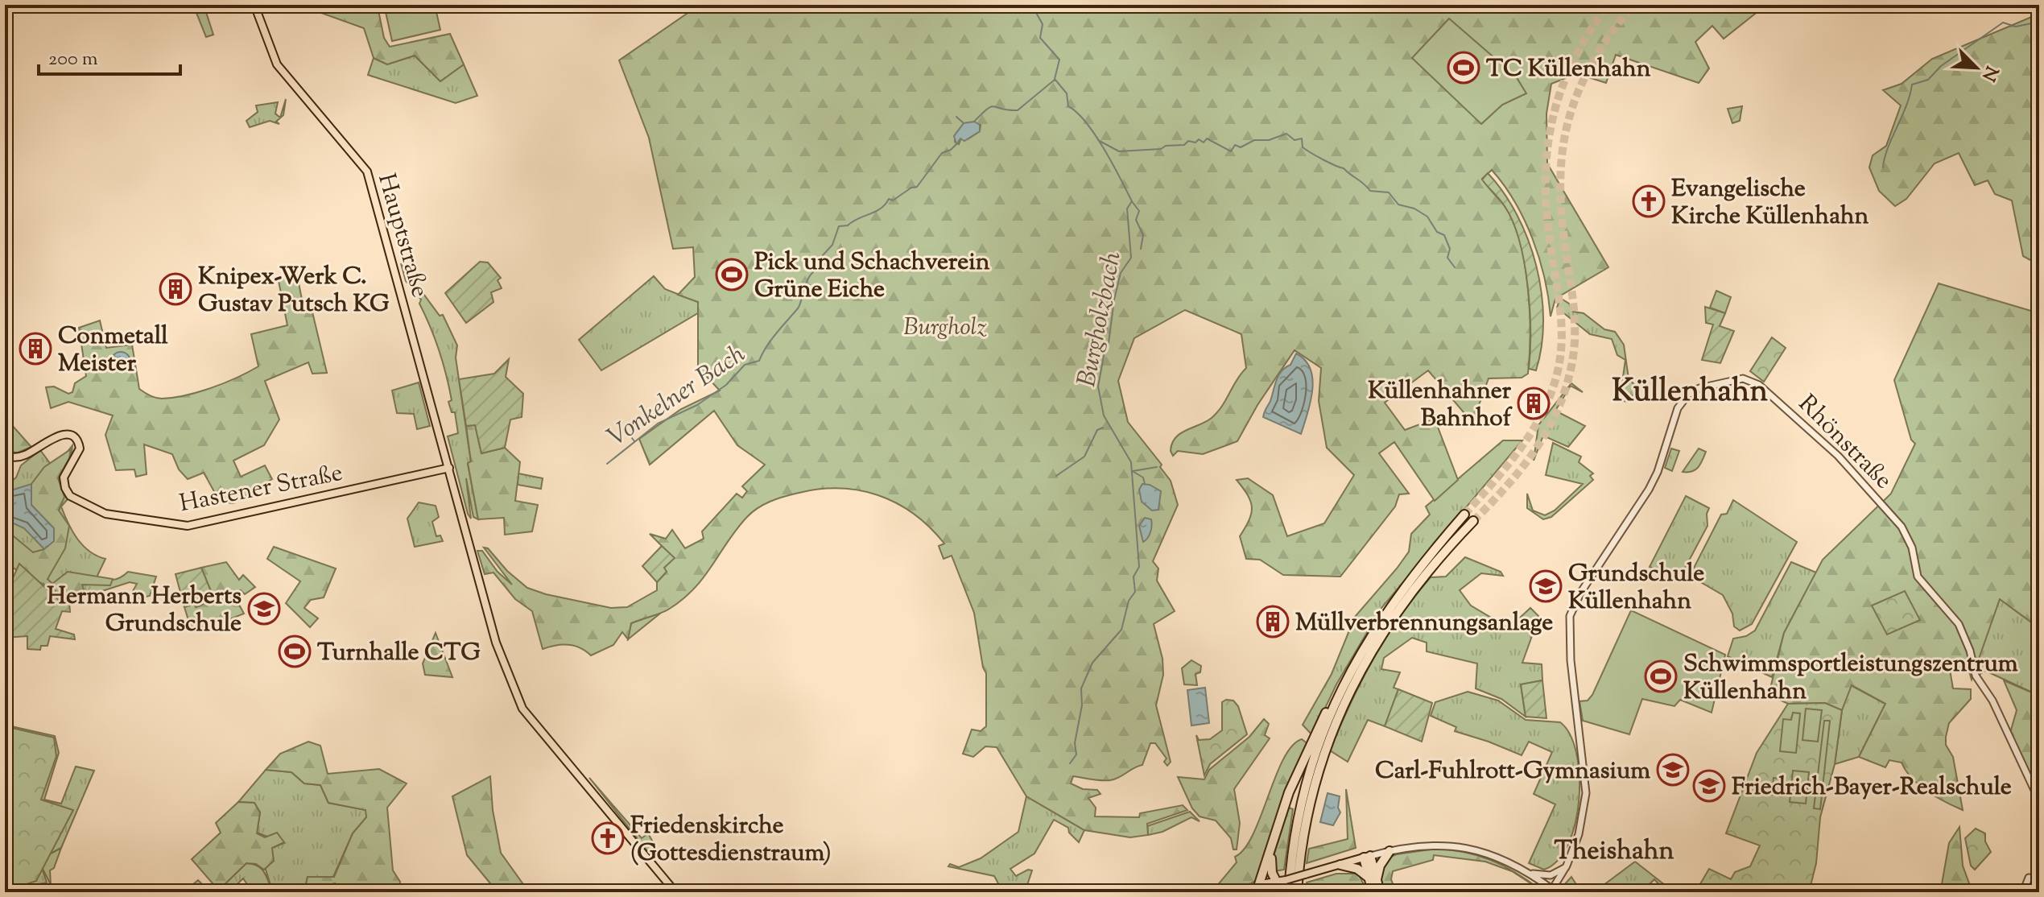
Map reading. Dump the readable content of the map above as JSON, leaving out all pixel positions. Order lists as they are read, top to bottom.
{
  "streets": {
    "main road": ["Hauptstraße", "Hastener Straße"],
    "street": ["Rhönstraße"]
  },
  "crossings": [
    ["Hauptstraße", "Hastener Straße"]
  ],
  "districts": ["Küllenhahn", "Theishahn"],
  "water": ["Burgholzbach", "Vonkelner Bach"],
  "parks": ["Burgholz"],
  "places": {
    "sports": [
      "TC Küllenhahn",
      "Pick und Schachverein Grüne Eiche",
      "Turnhalle CTG",
      "Schwimmsportleistungszentrum Küllenhahn"
    ],
    "church": ["Evangelische Kirche Küllenhahn", "Friedenskirche (Gottesdienstraum)"],
    "building": [
      "Knipex-Werk C. Gustav Putsch KG",
      "Conmetall Meister",
      "Küllenhahner Bahnhof",
      "Müllverbrennungsanlage"
    ],
    "school or university": [
      "Grundschule Küllenhahn",
      "Hermann Herberts Grundschule",
      "Carl-Fuhlrott-Gymnasium",
      "Friedrich-Bayer-Realschule"
    ]
  },
  "scale_bar": "200 m",
  "north": "bottom right"
}
